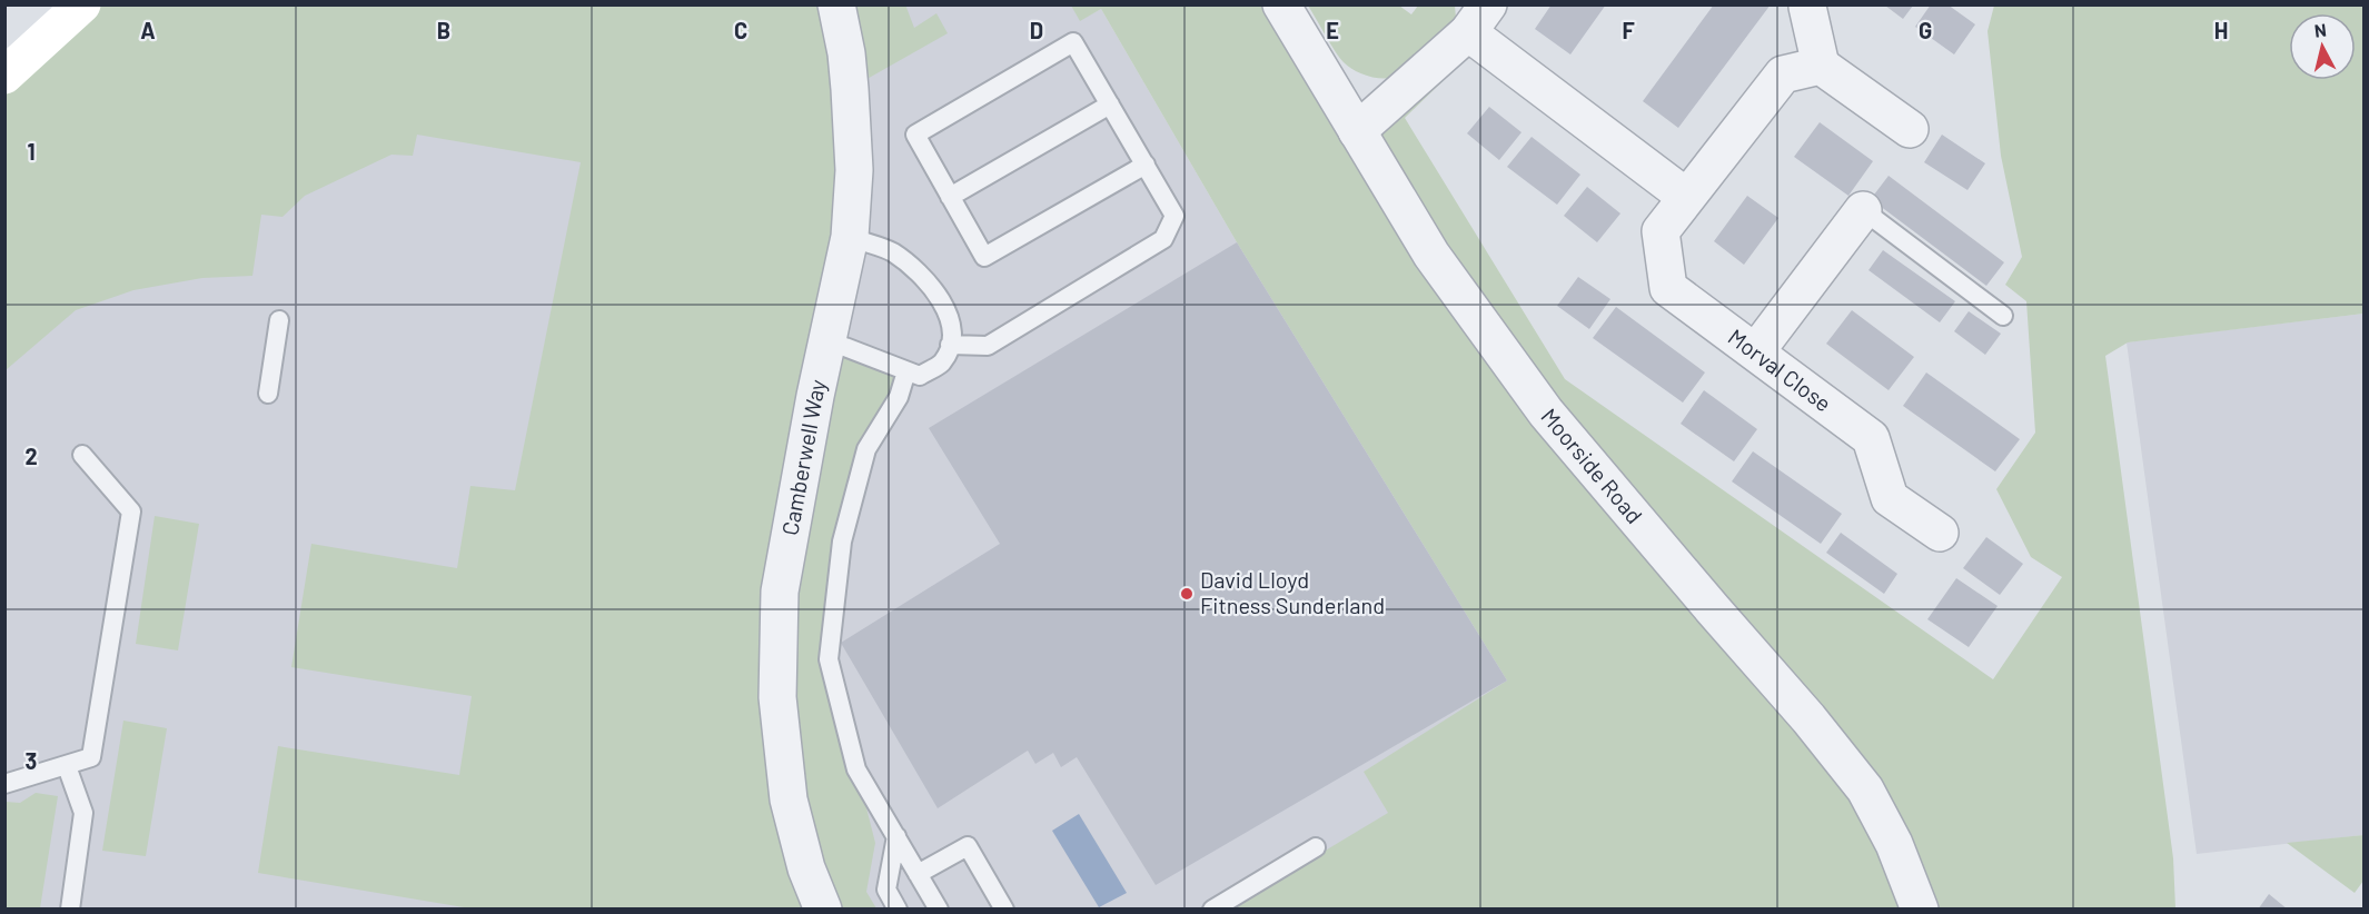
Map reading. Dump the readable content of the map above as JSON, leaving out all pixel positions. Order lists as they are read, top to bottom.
{
  "streets": {
    "street": ["Morval Close", "Camberwell Way", "Moorside Road"]
  },
  "places": ["David Lloyd Fitness Sunderland"],
  "north": "top",
  "grid": {
    "columns": [
      "A",
      "B",
      "C",
      "D",
      "E",
      "F",
      "G",
      "H"
    ],
    "rows": ["1", "2", "3"]
  }
}
